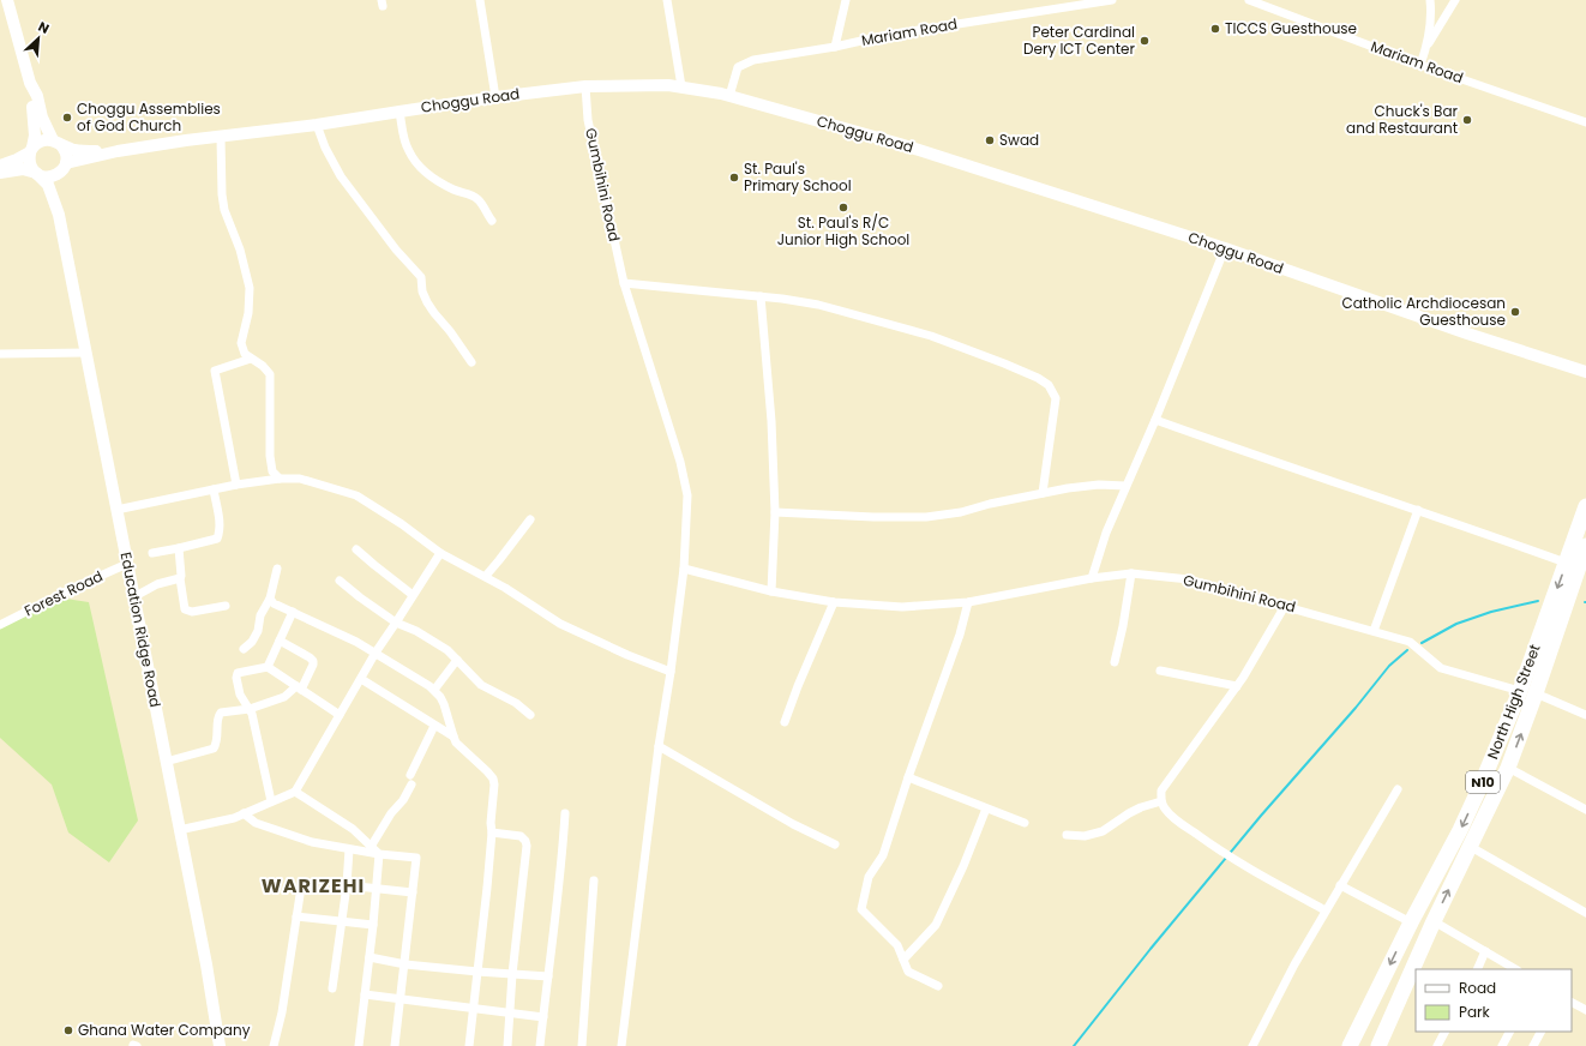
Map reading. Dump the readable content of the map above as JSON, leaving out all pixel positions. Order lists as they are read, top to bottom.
{
  "streets": {
    "highway": ["North High Street", "N10"],
    "main road": ["Choggu Road", "Education Ridge Road"],
    "street": ["Mariam Road", "Gumbihini Road", "Forest Road"]
  },
  "crossings": [
    ["Mariam Road", "Choggu Road"],
    ["Choggu Road", "Gumbihini Road"],
    ["Choggu Road", "Education Ridge Road"],
    ["Gumbihini Road", "North High Street"],
    ["Forest Road", "Education Ridge Road"]
  ],
  "districts": ["WARIZEHI"],
  "places": [
    "TICCS Guesthouse",
    "Peter Cardinal Dery ICT Center",
    "Choggu Assemblies of God Church",
    "Chuck's Bar and Restaurant",
    "Swad",
    "St. Paul's Primary School",
    "St. Paul's R/C Junior High School",
    "Catholic Archdiocesan Guesthouse",
    "Ghana Water Company"
  ],
  "legend": ["Road", "Park"],
  "north": "top right"
}
